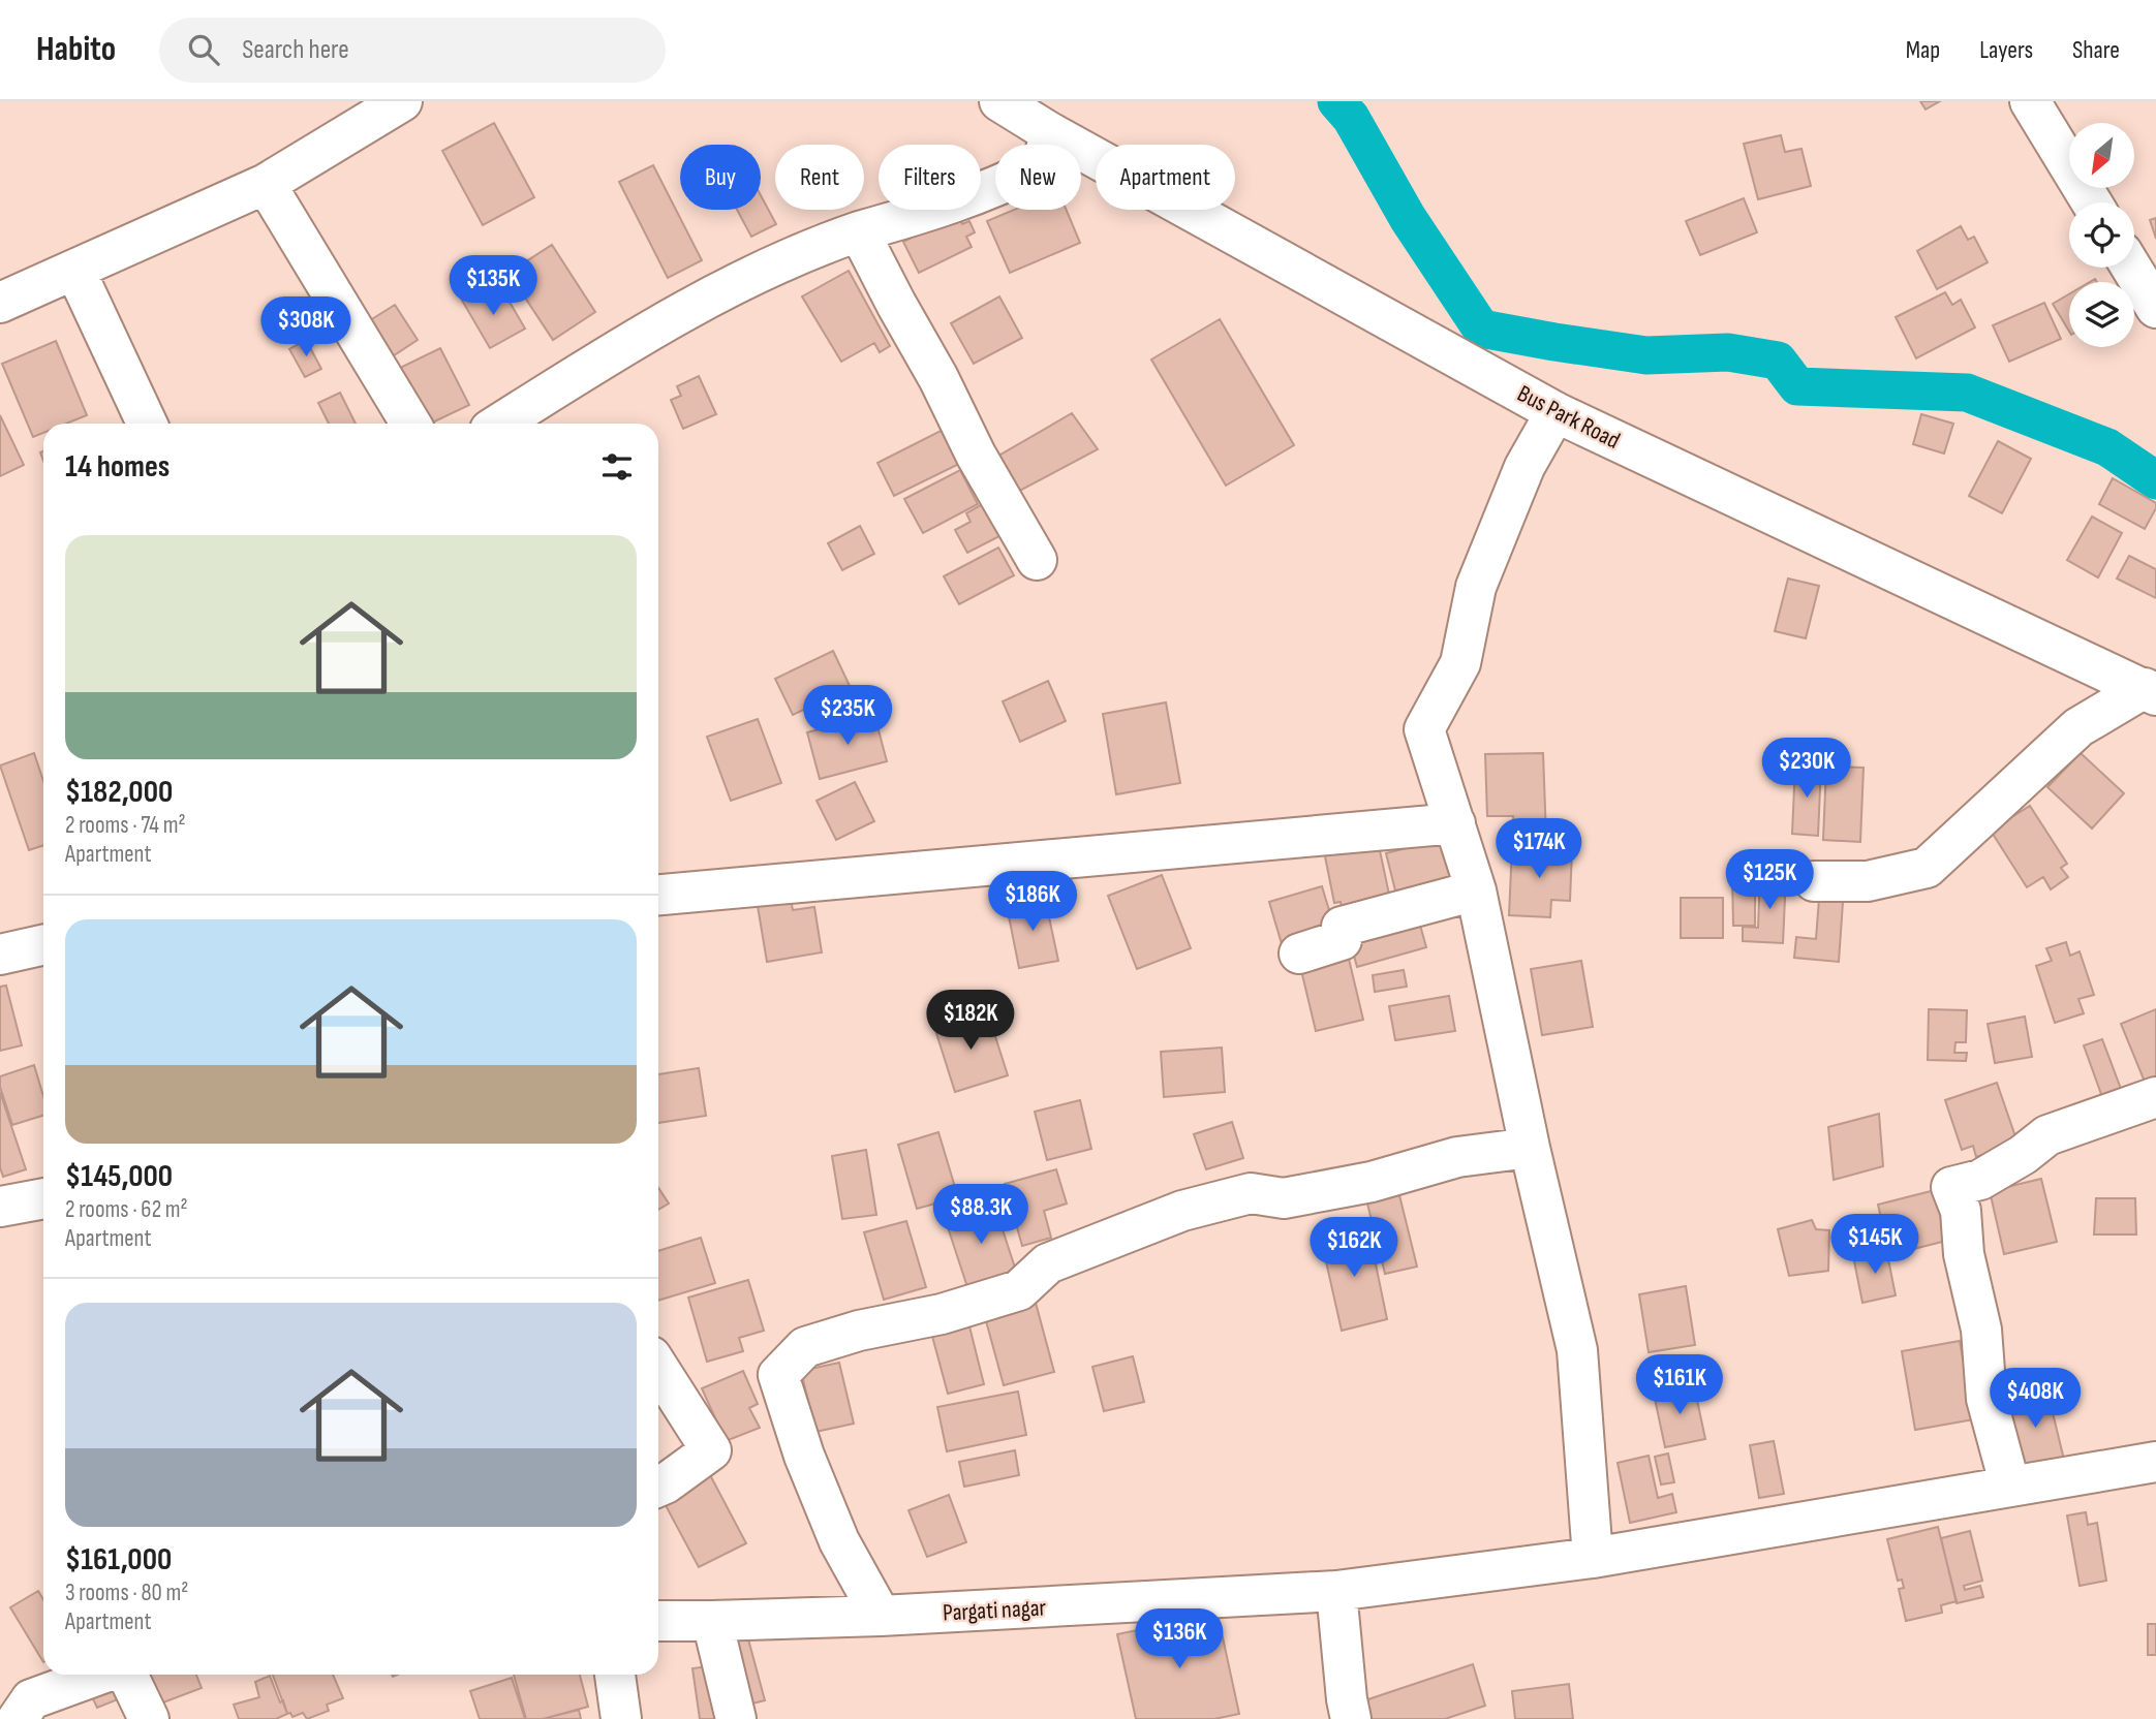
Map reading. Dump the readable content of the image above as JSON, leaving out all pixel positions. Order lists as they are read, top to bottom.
{
  "streets": {
    "street": ["Bus Park Road", "Pargati nagar"]
  },
  "north": "bottom left",
  "page": {
    "header": "Habito",
    "search": "Search here",
    "nav": ["Map", "Layers", "Share"],
    "chip": [
      "Buy",
      "Rent",
      "Filters",
      "New",
      "Apartment"
    ],
    "price": [
      "$135K",
      "$308K",
      "$235K",
      "$230K",
      "$174K",
      "$125K",
      "$186K",
      "$182K",
      "$88.3K",
      "$145K",
      "$162K",
      "$161K",
      "$408K",
      "$136K"
    ],
    "heading": "14 homes",
    "list": [
      {
        "name": "$182,000",
        "note": "2 rooms · 74 m² · Apartment"
      },
      {
        "name": "$145,000",
        "note": "2 rooms · 62 m² · Apartment"
      },
      {
        "name": "$161,000",
        "note": "3 rooms · 80 m² · Apartment"
      }
    ]
  }
}
